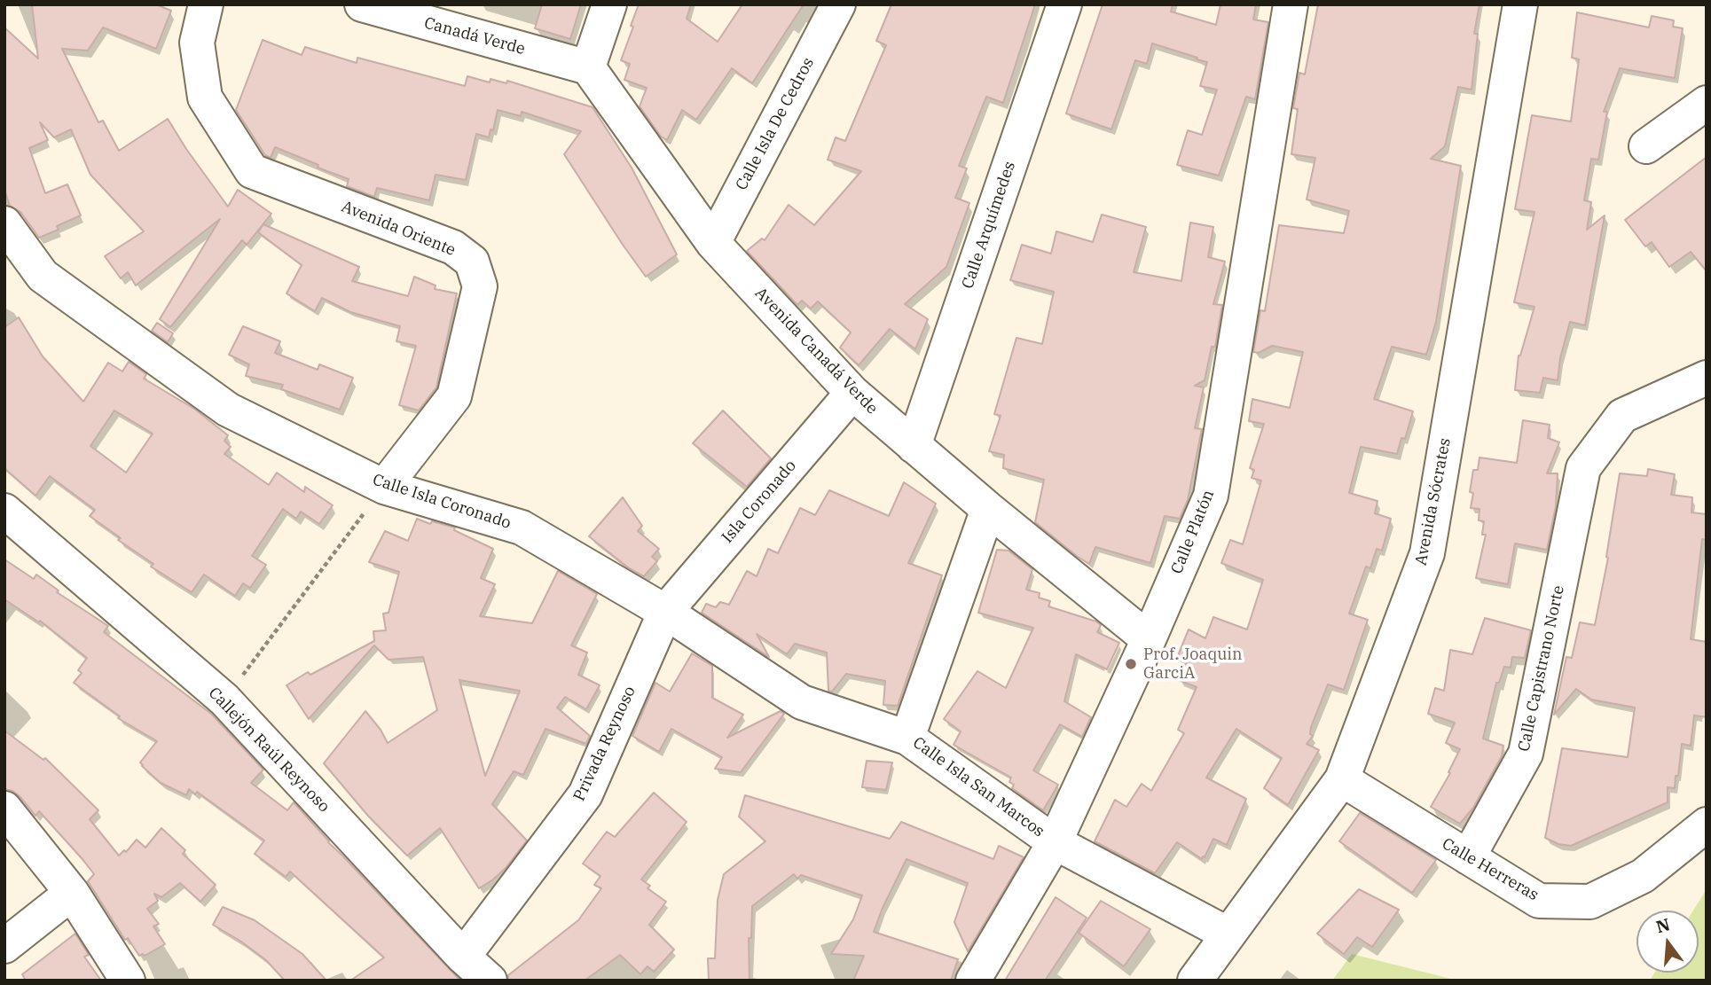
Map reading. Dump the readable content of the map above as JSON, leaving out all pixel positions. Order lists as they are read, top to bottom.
{
  "streets": {
    "street": [
      "Canadá Verde",
      "Calle Isla De Cedros",
      "Calle Arquímedes",
      "Avenida Oriente",
      "Avenida Canadá Verde",
      "Calle Isla Coronado",
      "Isla Coronado",
      "Avenida Sócrates",
      "Calle Platón",
      "Calle Capistrano Norte",
      "Privada Reynoso",
      "Callejón Raúl Reynoso",
      "Calle Isla San Marcos",
      "Calle Herreras"
    ]
  },
  "crossings": [
    ["Canadá Verde", "Avenida Canadá Verde"],
    ["Calle Isla De Cedros", "Avenida Canadá Verde"],
    ["Calle Arquímedes", "Avenida Canadá Verde"],
    ["Avenida Oriente", "Calle Isla Coronado"],
    ["Avenida Canadá Verde", "Isla Coronado"],
    ["Avenida Canadá Verde", "Calle Platón"],
    ["Avenida Canadá Verde", "Calle Isla San Marcos"],
    ["Calle Isla Coronado", "Isla Coronado"],
    ["Calle Isla Coronado", "Privada Reynoso"],
    ["Calle Isla Coronado", "Calle Isla San Marcos"],
    ["Isla Coronado", "Privada Reynoso"],
    ["Avenida Sócrates", "Calle Isla San Marcos"],
    ["Avenida Sócrates", "Calle Herreras"],
    ["Calle Platón", "Calle Isla San Marcos"],
    ["Calle Capistrano Norte", "Calle Herreras"],
    ["Privada Reynoso", "Callejón Raúl Reynoso"]
  ],
  "places": ["Prof. Joaquin GarciA"],
  "north": "top"
}
